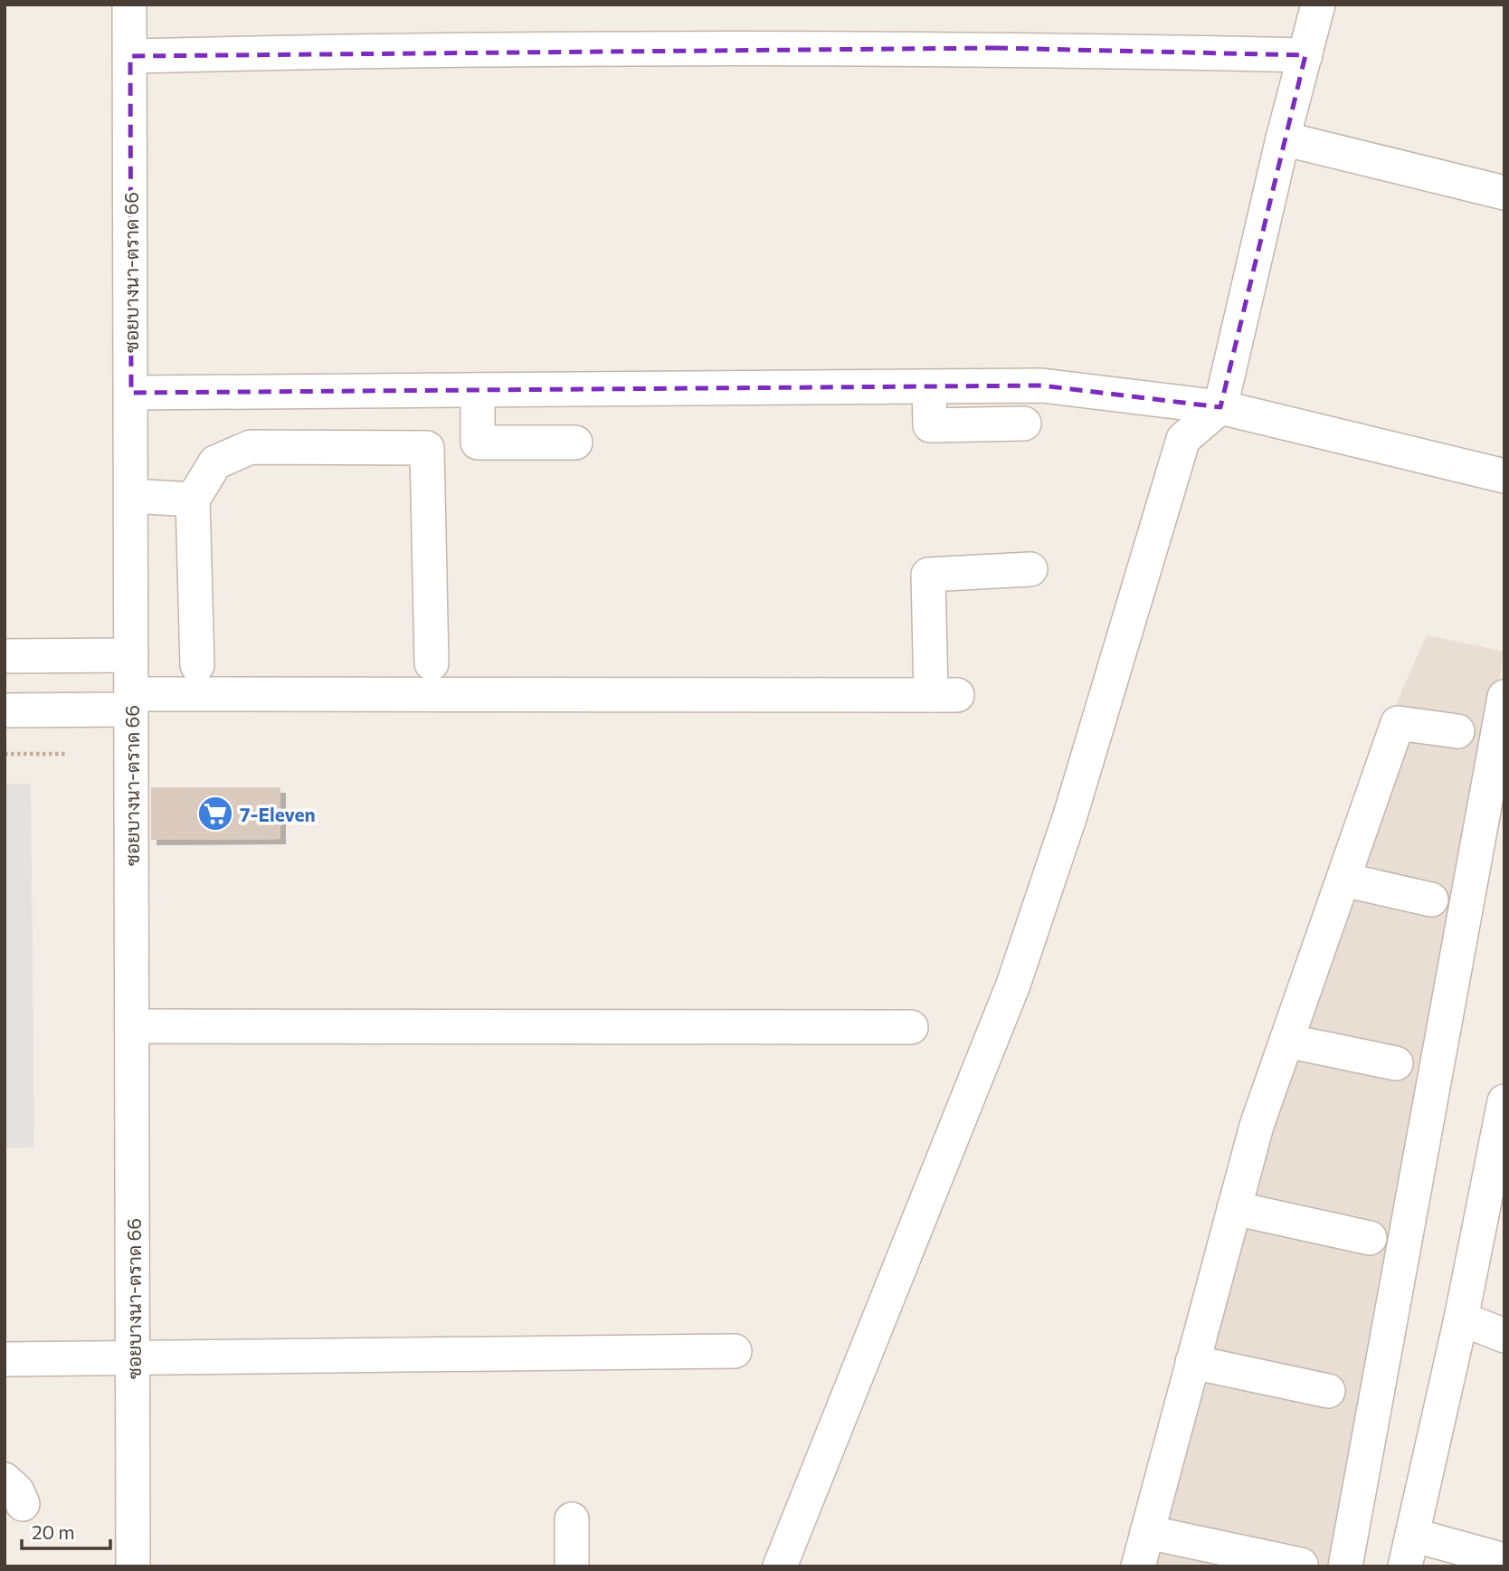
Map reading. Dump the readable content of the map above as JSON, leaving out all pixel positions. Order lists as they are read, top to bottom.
{
  "streets": {
    "street": ["ซอยบางนา-ตราด 66"]
  },
  "places": {
    "supermarket": ["7-Eleven"]
  },
  "scale_bar": "20 m"
}
